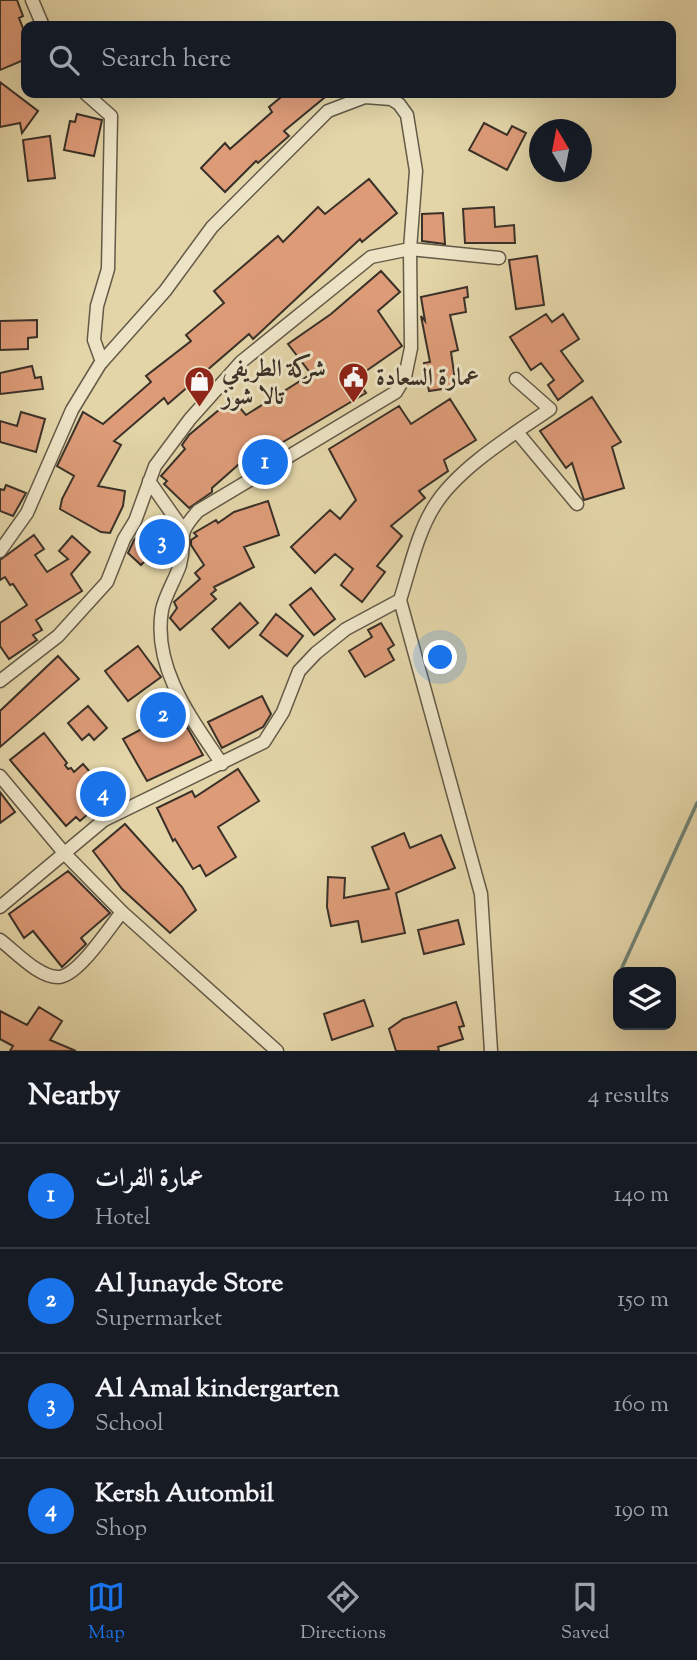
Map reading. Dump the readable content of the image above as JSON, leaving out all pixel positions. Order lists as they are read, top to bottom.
{
  "places": {
    "public building": ["عمارة السعادة"],
    "shop": ["شركة الطريفي تالا شوز"]
  },
  "north": "top",
  "page": {
    "search": "Search here",
    "pins": [
      "1",
      "3",
      "2",
      "4"
    ],
    "heading": ["Nearby", "4 results"],
    "list": [
      {
        "mark": "1",
        "name": "عمارة الفرات",
        "note": "Hotel",
        "value": "140 m"
      },
      {
        "mark": "2",
        "name": "Al Junayde Store",
        "note": "Supermarket",
        "value": "150 m"
      },
      {
        "mark": "3",
        "name": "Al Amal kindergarten",
        "note": "School",
        "value": "160 m"
      },
      {
        "mark": "4",
        "name": "Kersh Autombil",
        "note": "Shop",
        "value": "190 m"
      }
    ],
    "nav": ["Map", "Directions", "Saved"]
  }
}
